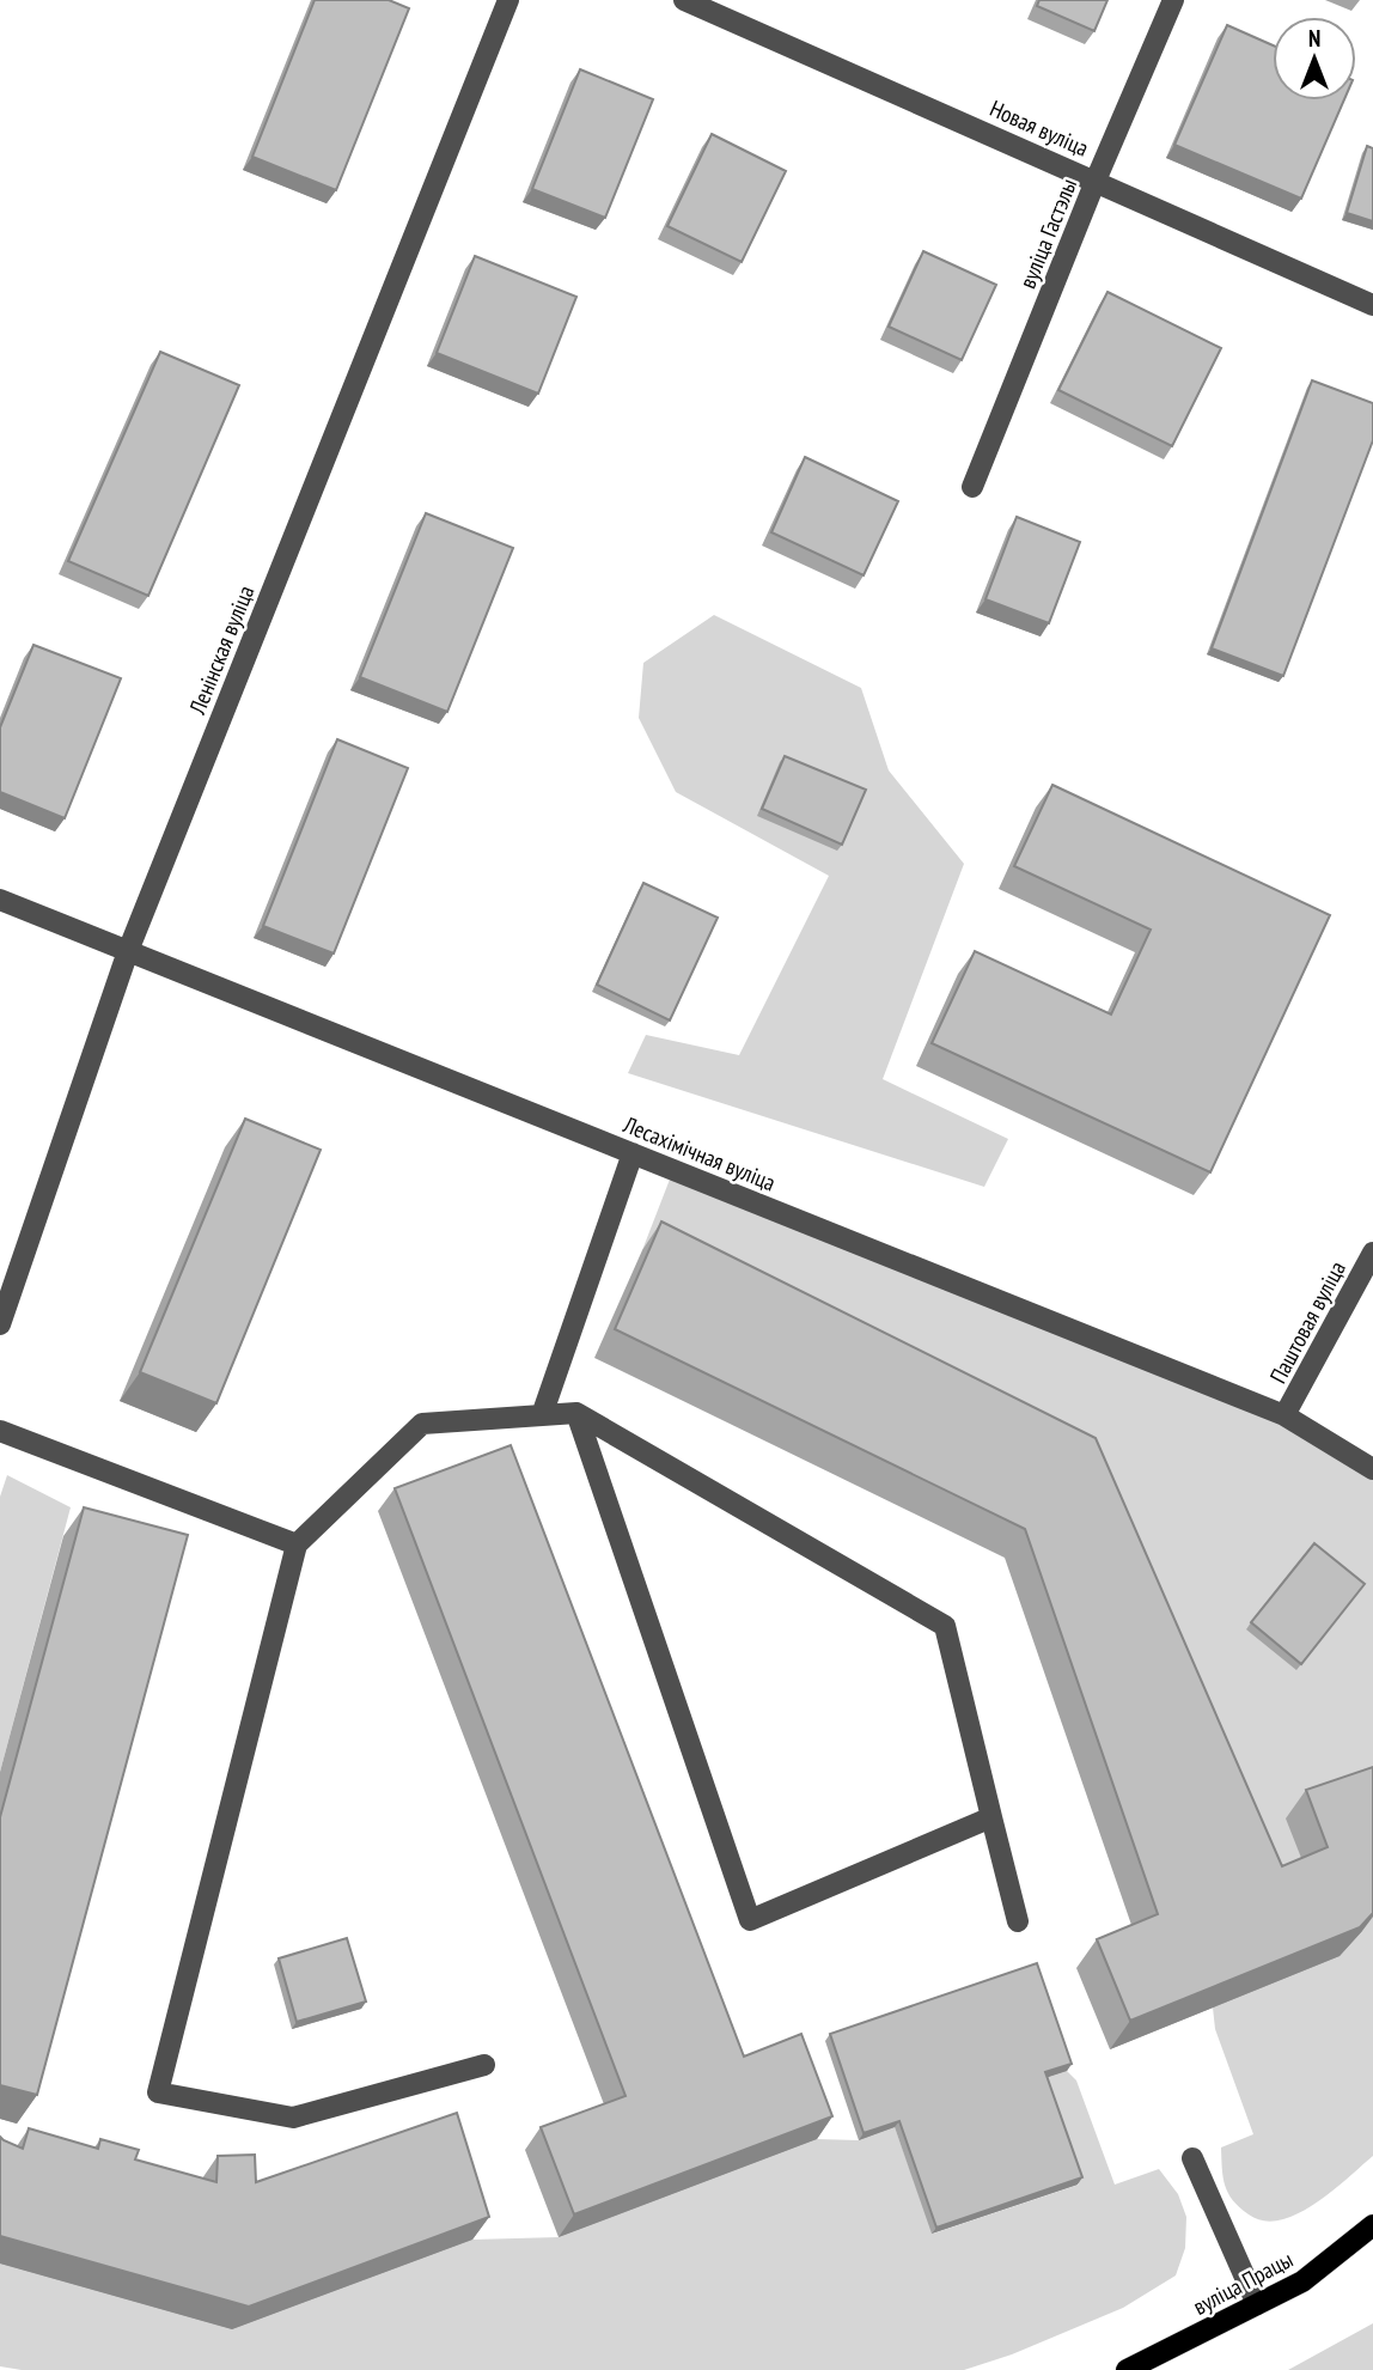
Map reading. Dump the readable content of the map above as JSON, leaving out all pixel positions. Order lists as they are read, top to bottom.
{
  "streets": {
    "main road": ["вуліца Працы"],
    "street": [
      "Новая вуліца",
      "вуліца Гастэлы",
      "Ленінская вуліца",
      "Лесахімічная вуліца",
      "Паштовая вуліца"
    ]
  },
  "crossings": [
    ["Новая вуліца", "вуліца Гастэлы"],
    ["Ленінская вуліца", "Лесахімічная вуліца"],
    ["Лесахімічная вуліца", "Паштовая вуліца"]
  ],
  "north": "top"
}
